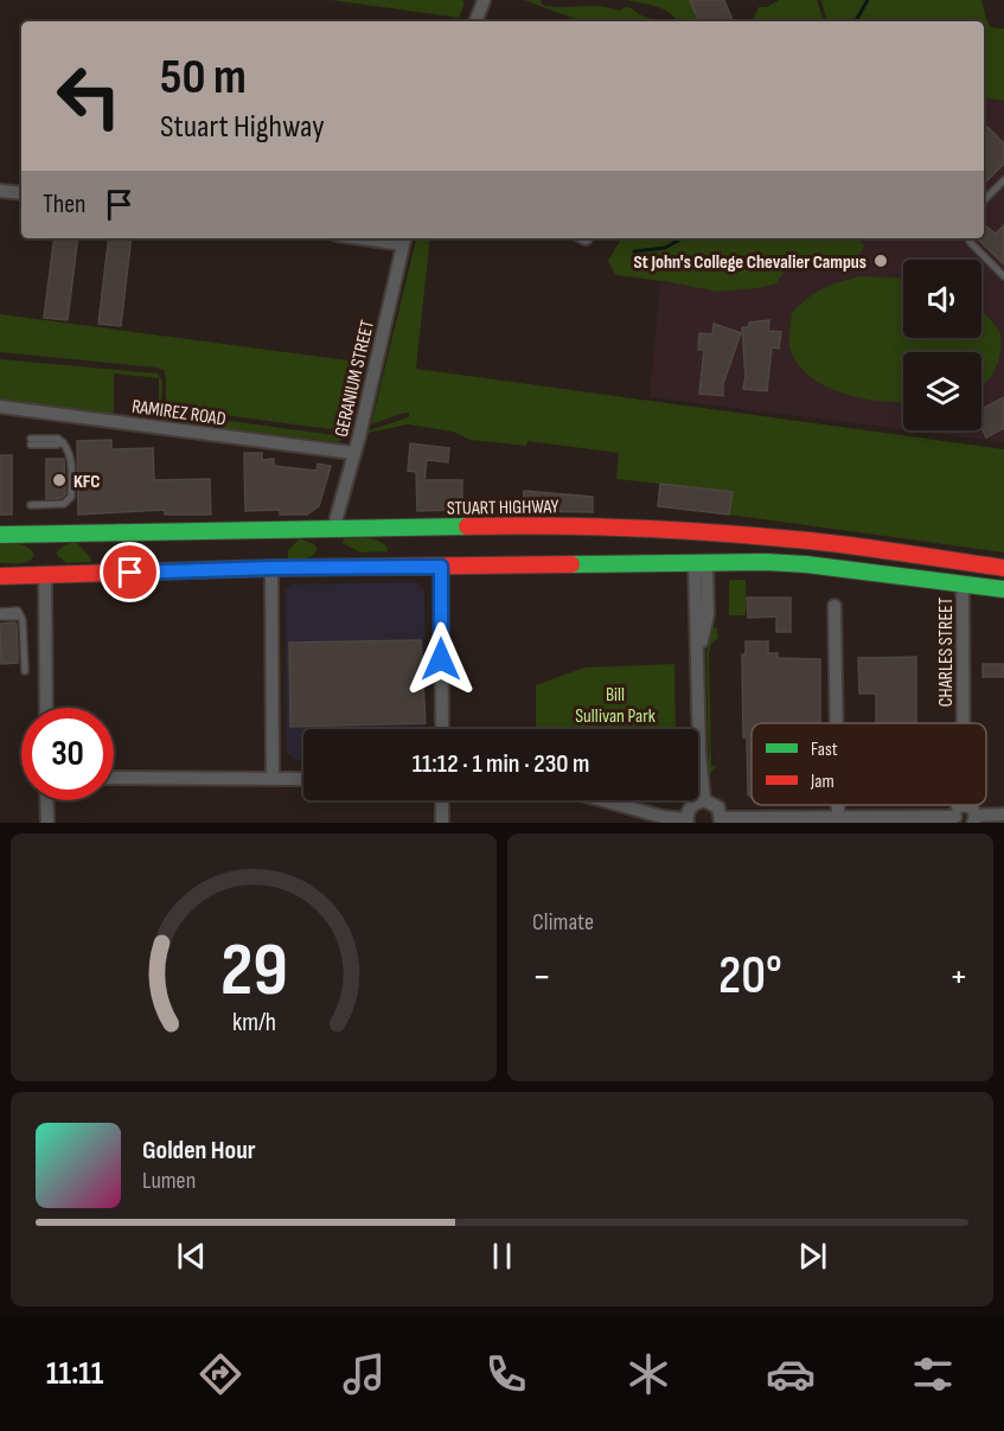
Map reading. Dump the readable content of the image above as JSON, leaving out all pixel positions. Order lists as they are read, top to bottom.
{
  "streets": {
    "highway": ["STUART HIGHWAY"],
    "street": ["GERANIUM STREET", "RAMIREZ ROAD", "CHARLES STREET"]
  },
  "crossings": [
    ["GERANIUM STREET", "RAMIREZ ROAD"],
    ["GERANIUM STREET", "STUART HIGHWAY"],
    ["STUART HIGHWAY", "CHARLES STREET"]
  ],
  "parks": ["Bill Sullivan Park"],
  "places": ["St John's College Chevalier Campus", "KFC"],
  "legend": ["Fast", "Jam"],
  "page": {
    "turn": ["50 m", "Stuart Highway"],
    "then": "Then",
    "limit": "30",
    "trip": "11:12 · 1 min · 230 m",
    "tile": "Climate",
    "heat": ["−", "20°", "+"],
    "song": ["Golden Hour", "Lumen"],
    "tabs": "11:11",
    "gauge": ["29", "km/h"]
  }
}
